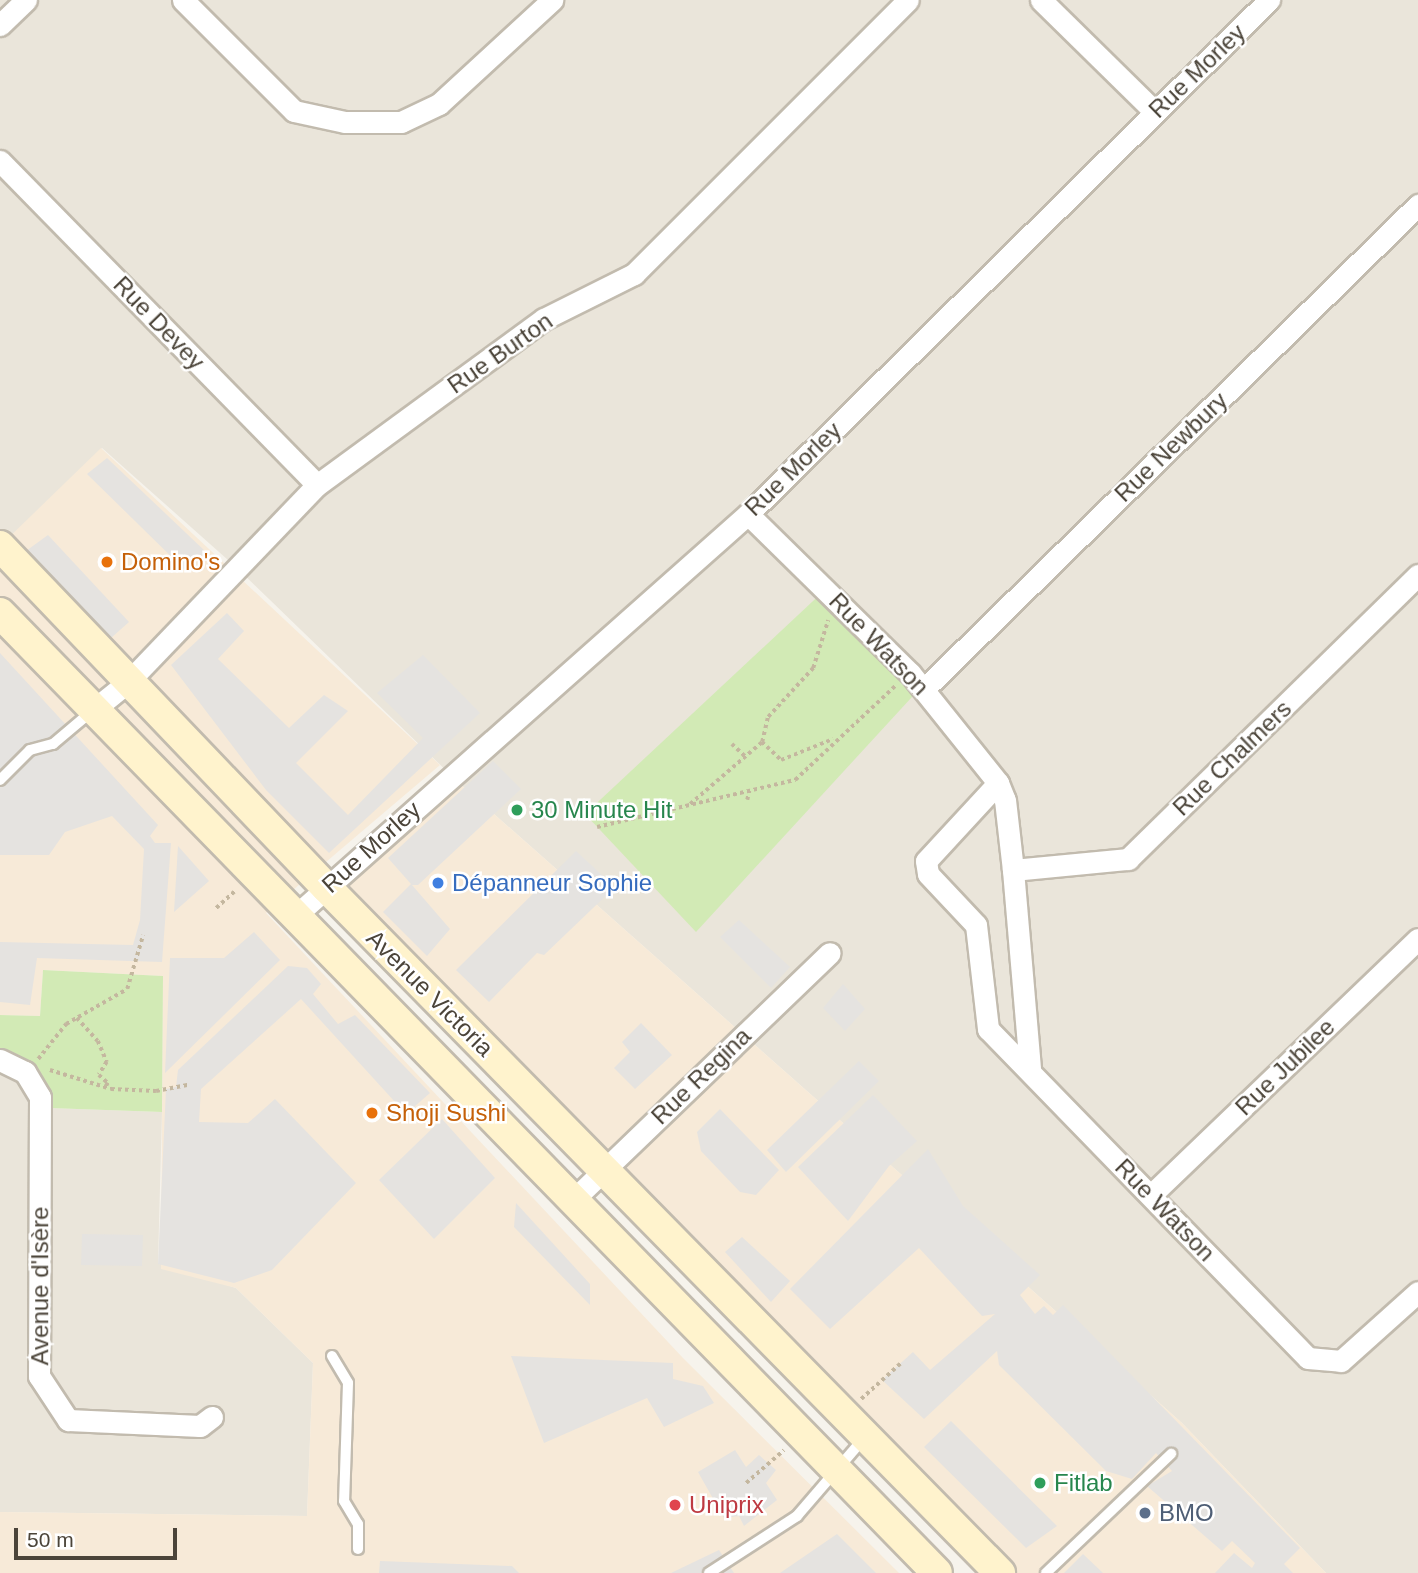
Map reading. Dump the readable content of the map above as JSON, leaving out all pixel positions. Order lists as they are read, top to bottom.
{
  "streets": {
    "main road": ["Avenue Victoria"],
    "street": [
      "Rue Morley",
      "Rue Devey",
      "Rue Burton",
      "Rue Newbury",
      "Rue Watson",
      "Rue Chalmers",
      "Rue Jubilee",
      "Rue Regina",
      "Avenue d'Isère"
    ]
  },
  "crossings": [
    ["Rue Morley", "Rue Watson"],
    ["Rue Morley", "Avenue Victoria"],
    ["Rue Devey", "Rue Burton"],
    ["Rue Burton", "Avenue Victoria"],
    ["Rue Newbury", "Rue Watson"],
    ["Rue Watson", "Rue Chalmers"],
    ["Rue Watson", "Rue Jubilee"],
    ["Avenue Victoria", "Rue Regina"]
  ],
  "places": [
    "Domino's",
    "30 Minute Hit",
    "Dépanneur Sophie",
    "Shoji Sushi",
    "Fitlab",
    "Uniprix",
    "BMO"
  ],
  "scale_bar": "50 m"
}
